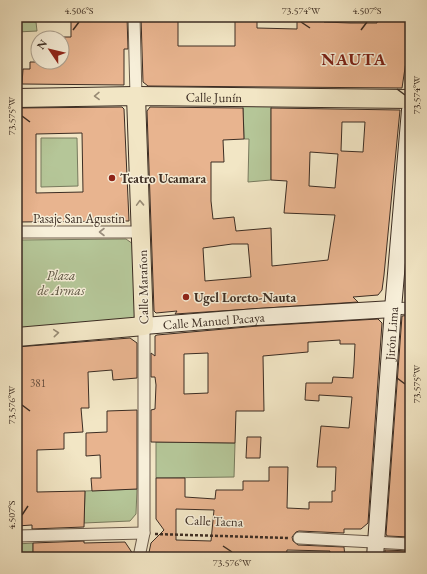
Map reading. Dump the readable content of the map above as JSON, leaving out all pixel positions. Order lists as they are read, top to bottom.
{
  "streets": {
    "main road": ["Calle Junín", "Calle Marañon", "Calle Manuel Pacaya"],
    "street": ["Pasaje San Agustin", "Jirón Lima"],
    "path": ["Calle Tacna"]
  },
  "crossings": [
    ["Calle Junín", "Calle Marañon"],
    ["Pasaje San Agustin", "Calle Marañon"],
    ["Calle Marañon", "Calle Manuel Pacaya"],
    ["Calle Marañon", "Calle Tacna"],
    ["Calle Manuel Pacaya", "Jirón Lima"]
  ],
  "one_way": ["Pasaje San Agustin"],
  "districts": ["NAUTA"],
  "parks": ["Plaza de Armas"],
  "places": ["Teatro Ucamara", "Ugel Loreto-Nauta"],
  "house_numbers": ["381"],
  "north": "top left",
  "coordinates": [
    "4.506°S",
    "73.574°W",
    "4.507°S",
    "73.575°W",
    "73.576°W"
  ]
}
